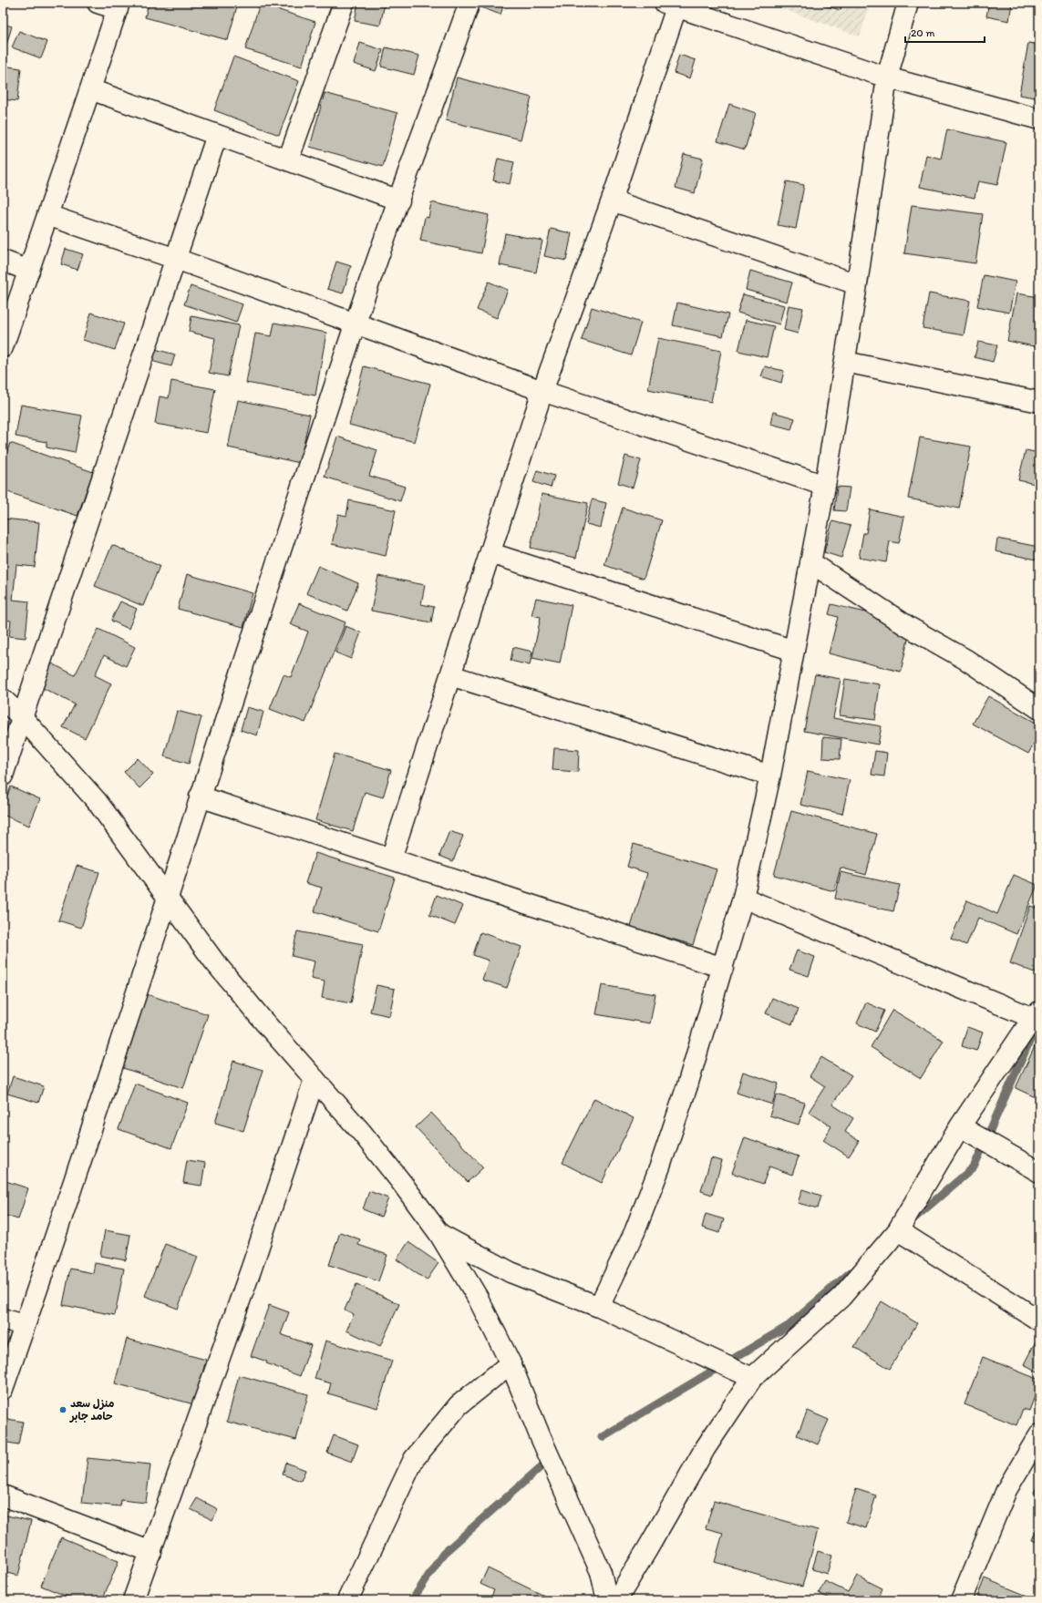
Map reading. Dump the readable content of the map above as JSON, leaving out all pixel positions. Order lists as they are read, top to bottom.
{
  "places": ["منزل سعد حامد جابر"],
  "scale_bar": "20 m"
}
